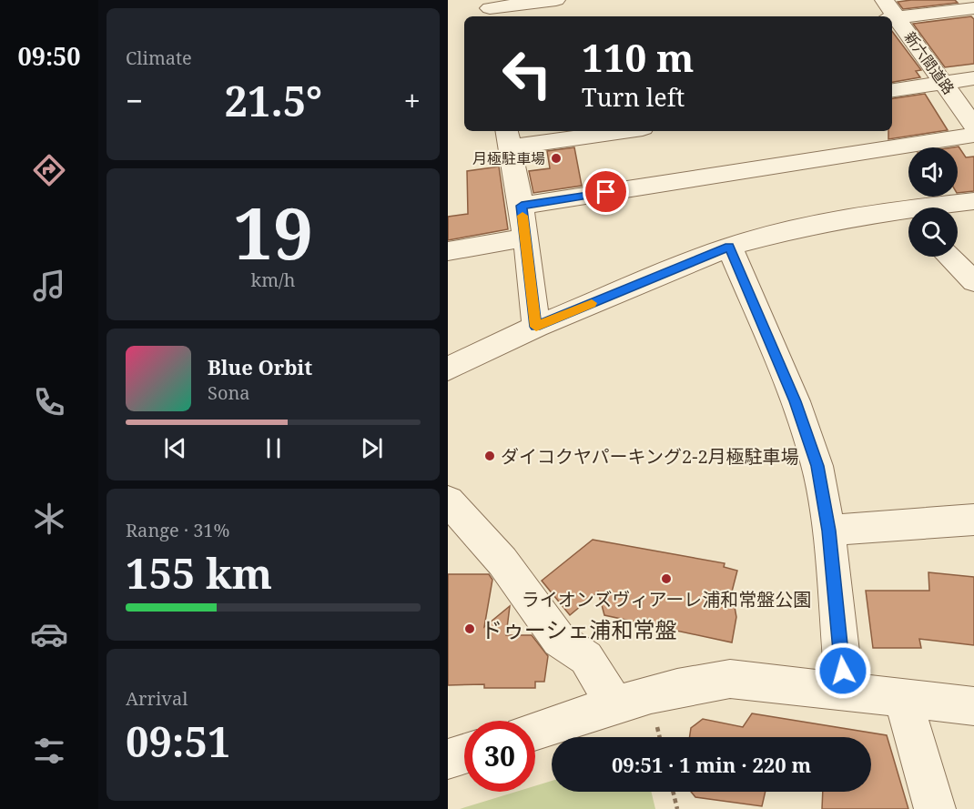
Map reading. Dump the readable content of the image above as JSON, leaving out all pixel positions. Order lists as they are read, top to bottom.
{
  "streets": {
    "street": ["新六間道路"]
  },
  "places": [
    "月極駐車場",
    "ダイコクヤパーキング2-2月極駐車場",
    "ライオンズヴィアーレ浦和常盤公園",
    "ドゥーシェ浦和常盤"
  ],
  "page": {
    "tabs": "09:50",
    "tile": [
      "Climate",
      ["19", "km/h"],
      ["Range · 31%", "155 km"],
      ["Arrival", "09:51"]
    ],
    "turn": ["110 m", "Turn left"],
    "heat": ["−", "21.5°", "+"],
    "song": ["Blue Orbit", "Sona"],
    "limit": "30",
    "trip": "09:51 · 1 min · 220 m"
  }
}
